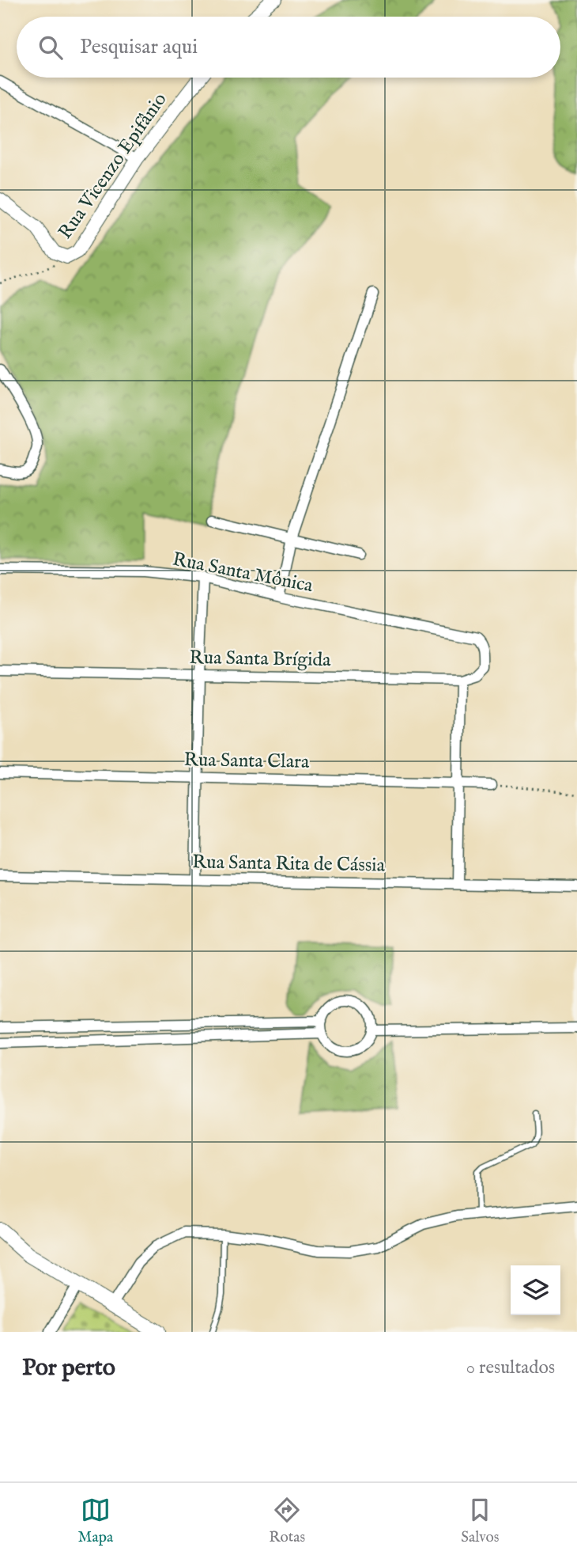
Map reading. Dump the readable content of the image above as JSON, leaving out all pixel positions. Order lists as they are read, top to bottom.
{
  "streets": {
    "street": [
      "Rua Vicenzo Epifânio",
      "Rua Santa Mônica",
      "Rua Santa Brígida",
      "Rua Santa Clara",
      "Rua Santa Rita de Cássia"
    ]
  },
  "crossings": [
    ["Rua Santa Mônica", "Rua Santa Brígida"]
  ],
  "page": {
    "search": "Pesquisar aqui",
    "heading": ["Por perto", "0 resultados"],
    "nav": ["Mapa", "Rotas", "Salvos"]
  }
}
